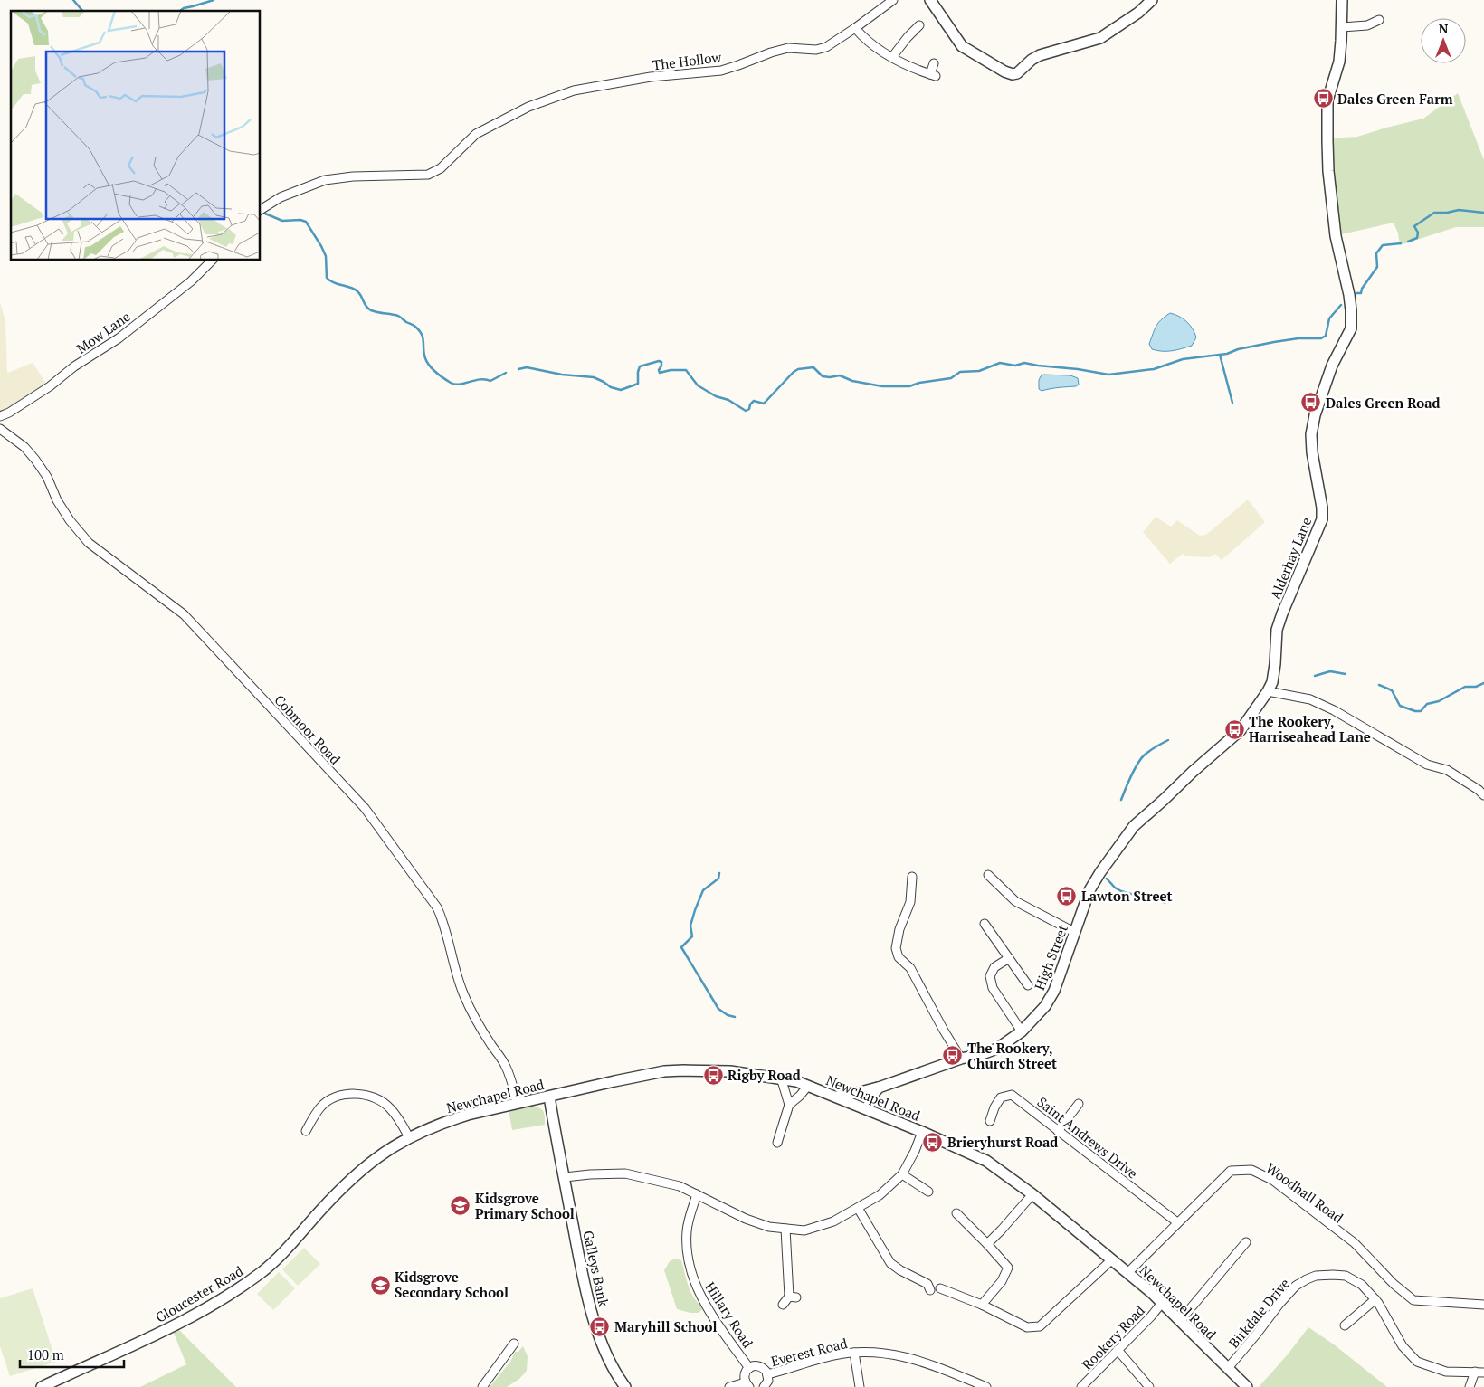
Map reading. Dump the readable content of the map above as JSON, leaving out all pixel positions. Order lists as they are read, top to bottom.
{
  "streets": {
    "street": [
      "The Hollow",
      "Mow Lane",
      "Alderhay Lane",
      "Cobmoor Road",
      "High Street",
      "Newchapel Road",
      "Saint Andrews Drive",
      "Woodhall Road",
      "Galleys Bank",
      "Gloucester Road",
      "Birkdale Drive",
      "Hillary Road",
      "Rookery Road",
      "Everest Road"
    ]
  },
  "crossings": [
    ["Alderhay Lane", "High Street"],
    ["Cobmoor Road", "Newchapel Road"],
    ["High Street", "Newchapel Road"],
    ["Newchapel Road", "Woodhall Road"],
    ["Newchapel Road", "Galleys Bank"],
    ["Newchapel Road", "Gloucester Road"],
    ["Newchapel Road", "Birkdale Drive"],
    ["Newchapel Road", "Rookery Road"],
    ["Saint Andrews Drive", "Woodhall Road"]
  ],
  "places": {
    "bus stop": [
      "Dales Green Farm",
      "Dales Green Road",
      "The Rookery, Harriseahead Lane",
      "Lawton Street",
      "The Rookery, Church Street",
      "Rigby Road",
      "Brieryhurst Road",
      "Maryhill School"
    ],
    "school or university": ["Kidsgrove Primary School", "Kidsgrove Secondary School"]
  },
  "scale_bar": "100 m",
  "north": "top"
}
